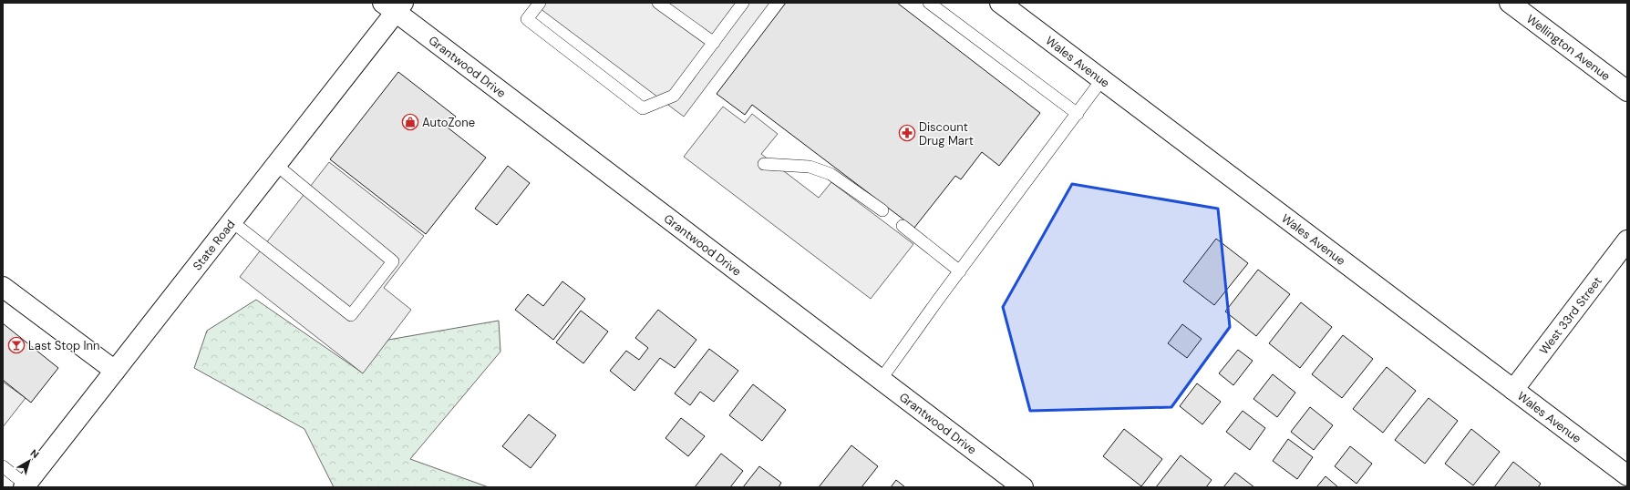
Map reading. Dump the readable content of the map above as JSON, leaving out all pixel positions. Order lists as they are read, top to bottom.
{
  "streets": {
    "street": [
      "Wellington Avenue",
      "Wales Avenue",
      "Grantwood Drive",
      "State Road",
      "West 33rd Street"
    ]
  },
  "crossings": [
    ["Wales Avenue", "West 33rd Street"],
    ["Grantwood Drive", "State Road"]
  ],
  "places": {
    "shop": ["AutoZone"],
    "pharmacy": ["Discount Drug Mart"],
    "bar": ["Last Stop Inn"]
  },
  "north": "top right"
}
